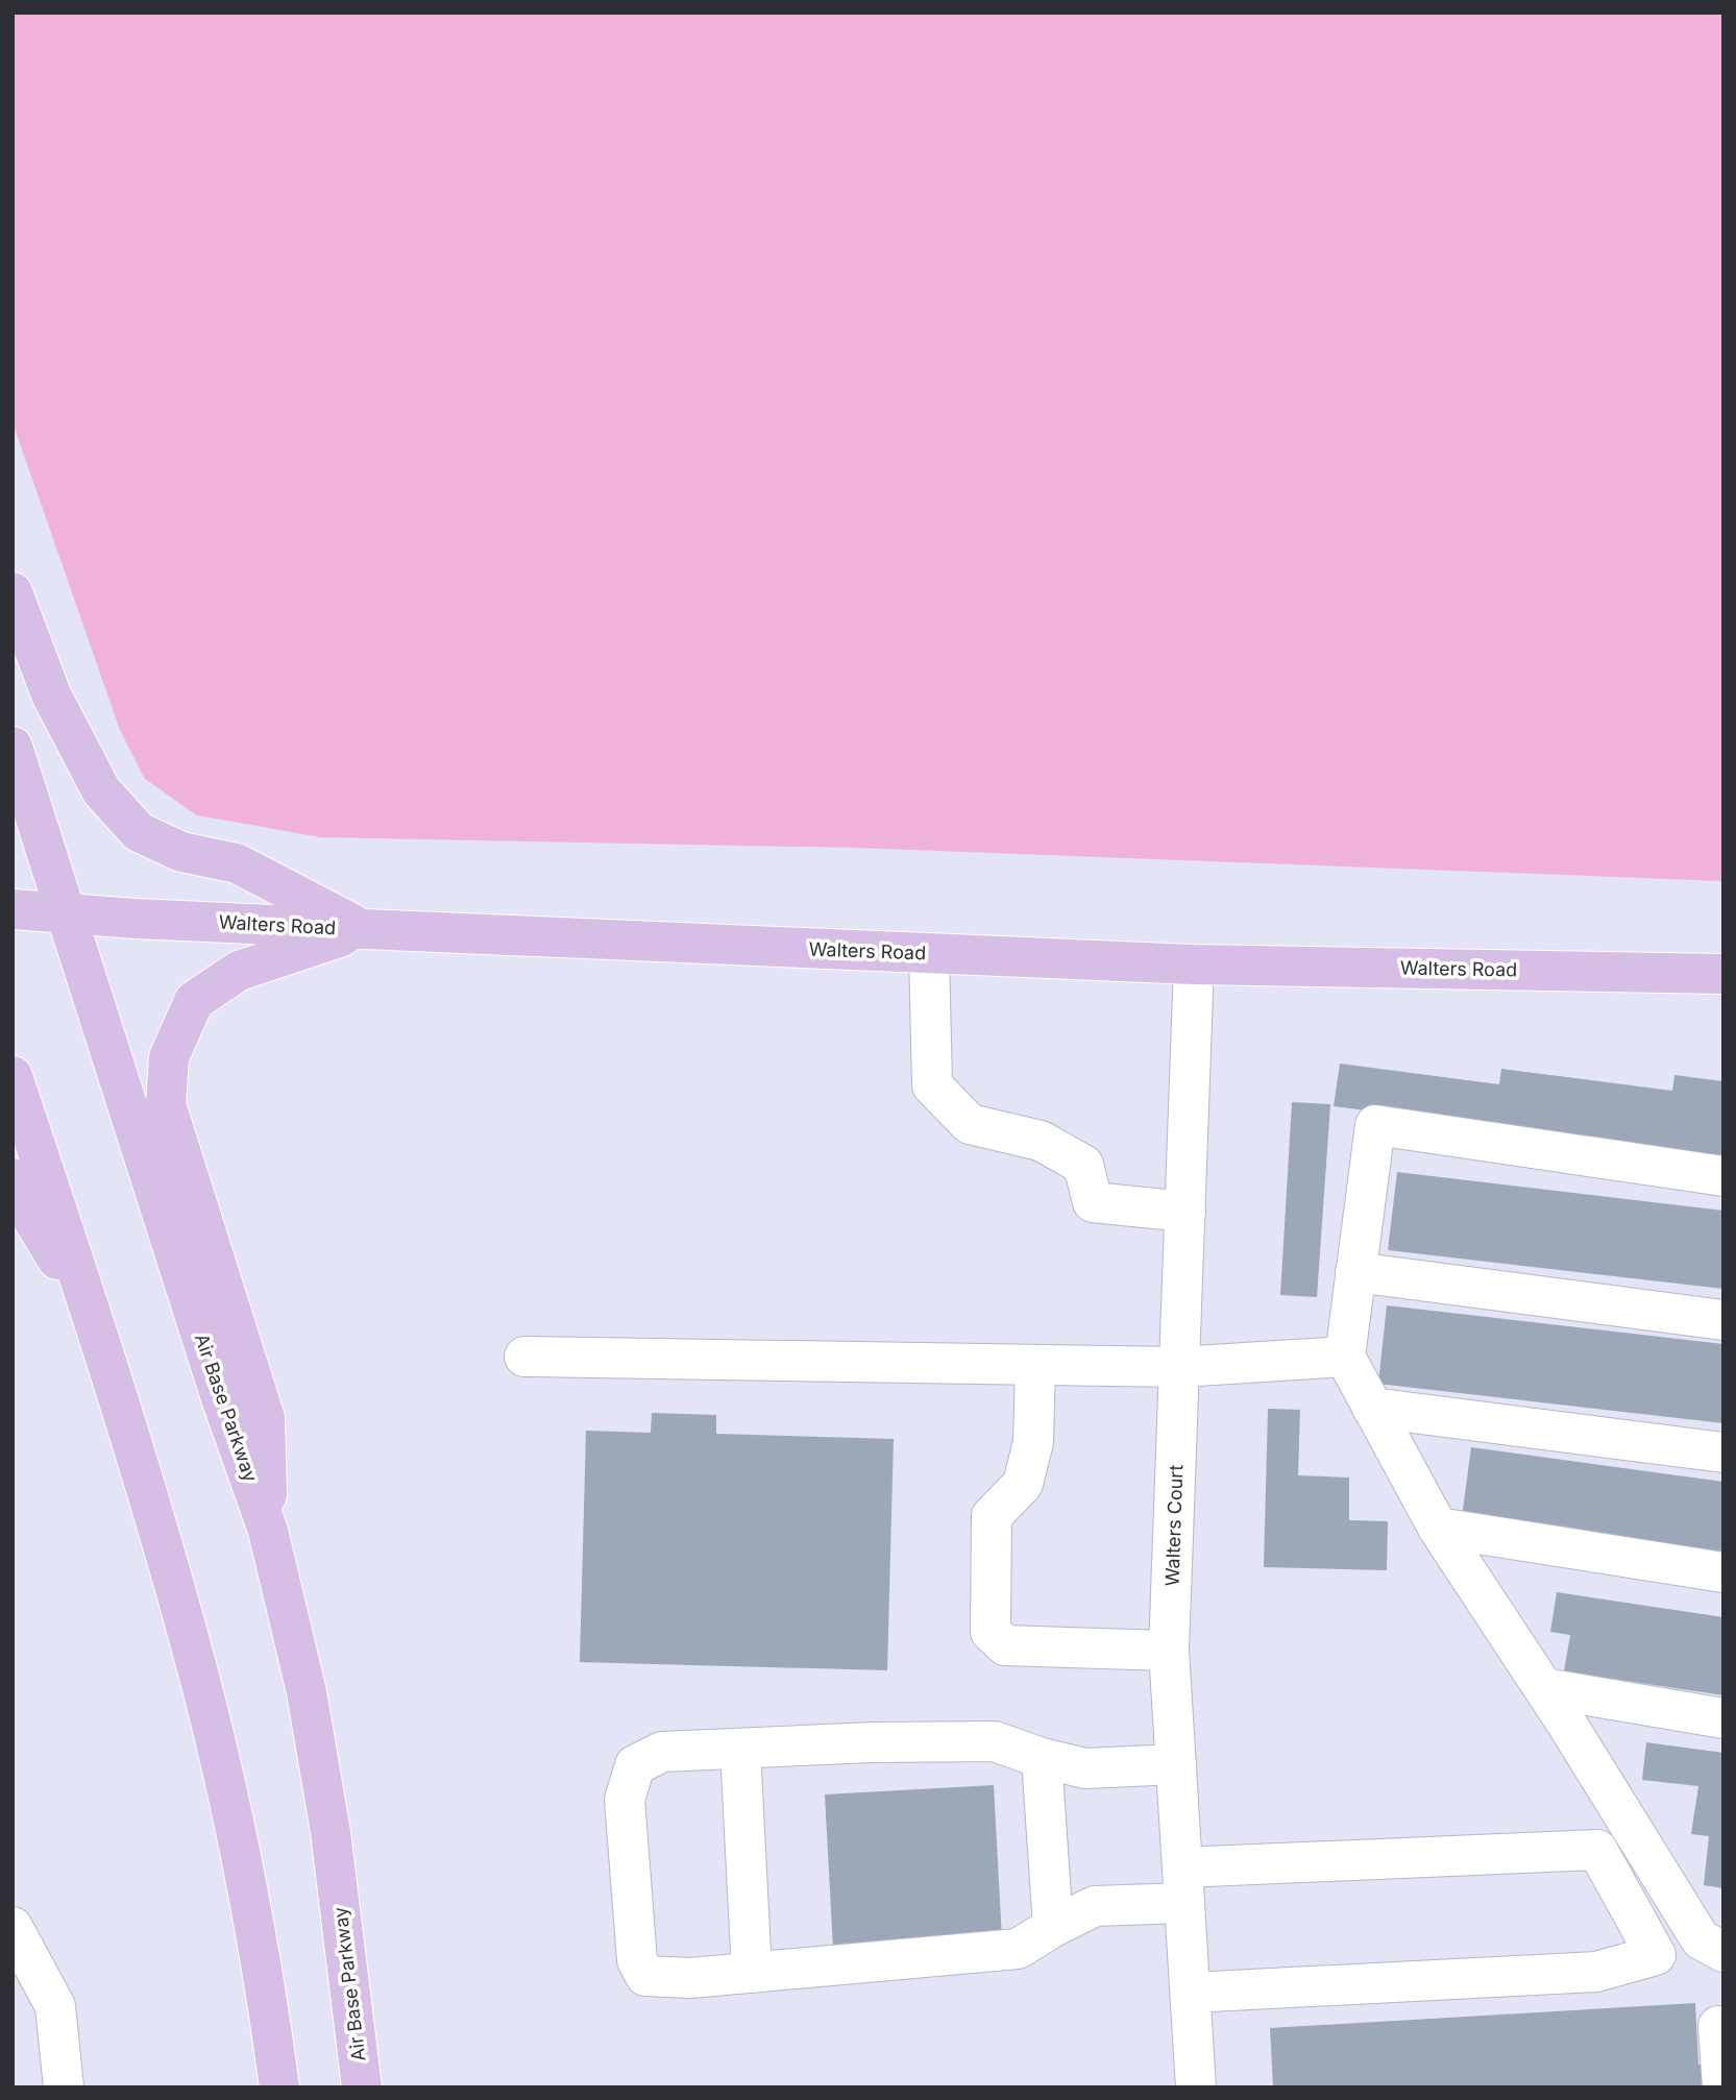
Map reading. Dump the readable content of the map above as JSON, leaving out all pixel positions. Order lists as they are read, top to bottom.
{
  "streets": {
    "main road": ["Walters Road", "Air Base Parkway"],
    "street": ["Walters Court"]
  },
  "crossings": [
    ["Walters Road", "Air Base Parkway"],
    ["Walters Road", "Walters Court"]
  ]
}
